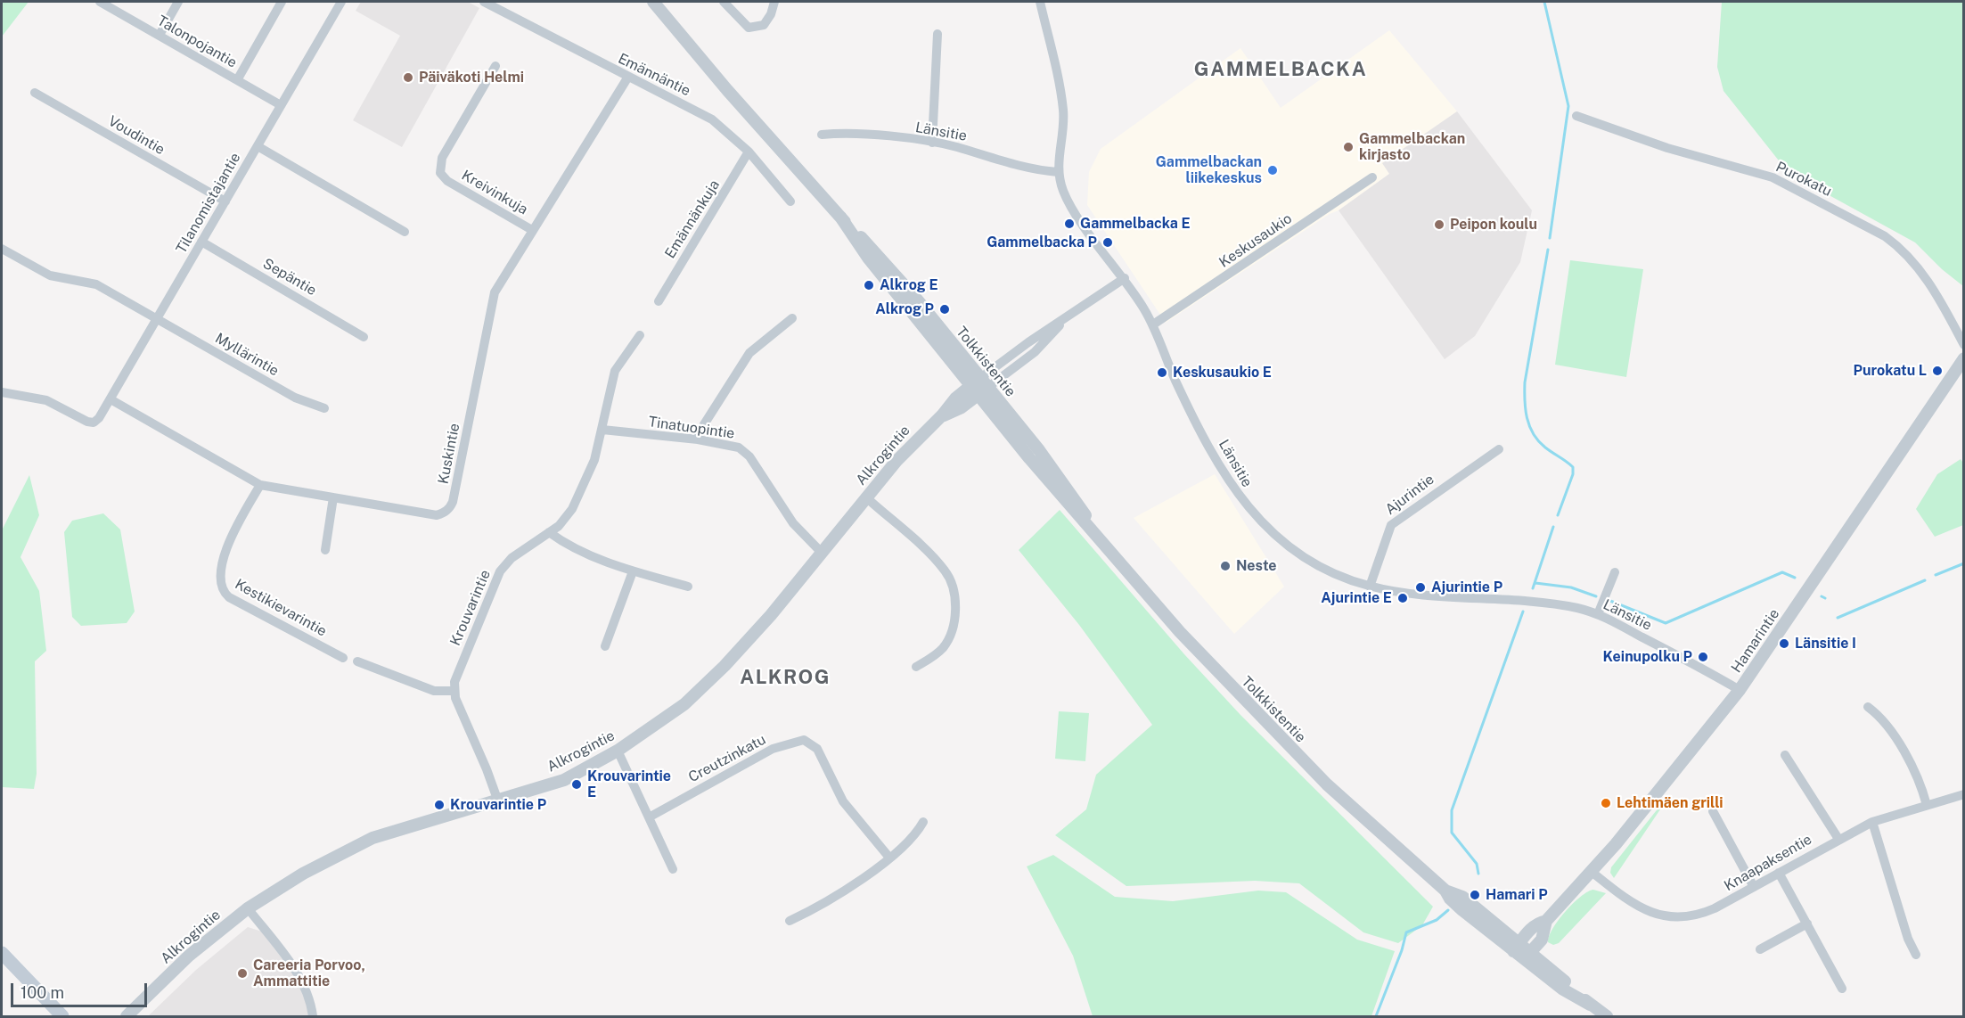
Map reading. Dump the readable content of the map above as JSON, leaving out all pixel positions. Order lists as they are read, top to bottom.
{
  "streets": {
    "street": [
      "Talonpojantie",
      "Emännäntie",
      "Länsitie",
      "Voudintie",
      "Purokatu",
      "Kreivinkuja",
      "Tilanomistajantie",
      "Emännänkuja",
      "Keskusaukio",
      "Sepäntie",
      "Myllärintie",
      "Tolkkistentie",
      "Tinatuopintie",
      "Kuskintie",
      "Alkrogintie",
      "Ajurintie",
      "Kestikievarintie",
      "Krouvarintie",
      "Hamarintie",
      "Creutzinkatu",
      "Knaapaksentie"
    ]
  },
  "crossings": [
    ["Talonpojantie", "Tilanomistajantie"],
    ["Emännäntie", "Emännänkuja"],
    ["Emännäntie", "Kuskintie"],
    ["Länsitie", "Keskusaukio"],
    ["Länsitie", "Ajurintie"],
    ["Länsitie", "Hamarintie"],
    ["Voudintie", "Tilanomistajantie"],
    ["Kreivinkuja", "Kuskintie"],
    ["Tilanomistajantie", "Sepäntie"],
    ["Tilanomistajantie", "Myllärintie"],
    ["Tilanomistajantie", "Kuskintie"],
    ["Tolkkistentie", "Alkrogintie"],
    ["Tolkkistentie", "Hamarintie"],
    ["Tinatuopintie", "Alkrogintie"],
    ["Tinatuopintie", "Krouvarintie"],
    ["Kuskintie", "Kestikievarintie"],
    ["Hamarintie", "Knaapaksentie"]
  ],
  "districts": ["GAMMELBACKA", "ALKROG"],
  "places": [
    "Päiväkoti Helmi",
    "Gammelbackan kirjasto",
    "Gammelbackan liikekeskus",
    "Gammelbacka E",
    "Peipon koulu",
    "Gammelbacka P",
    "Alkrog E",
    "Alkrog P",
    "Purokatu L",
    "Keskusaukio E",
    "Neste",
    "Ajurintie P",
    "Ajurintie E",
    "Länsitie I",
    "Keinupolku P",
    "Krouvarintie E",
    "Lehtimäen grilli",
    "Krouvarintie P",
    "Hamari P",
    "Careeria Porvoo, Ammattitie"
  ],
  "scale_bar": "100 m"
}
